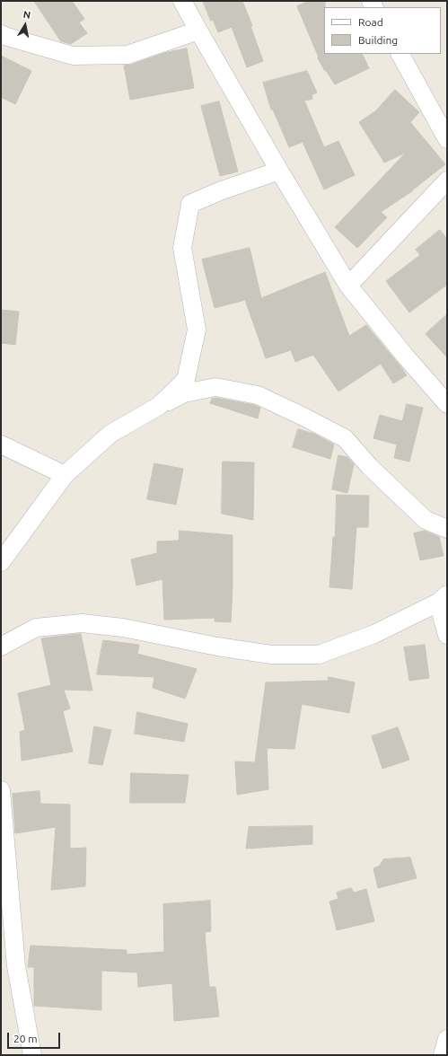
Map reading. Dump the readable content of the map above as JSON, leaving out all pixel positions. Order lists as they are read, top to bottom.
{
  "legend": ["Road", "Building"],
  "scale_bar": "20 m",
  "north": "top"
}
